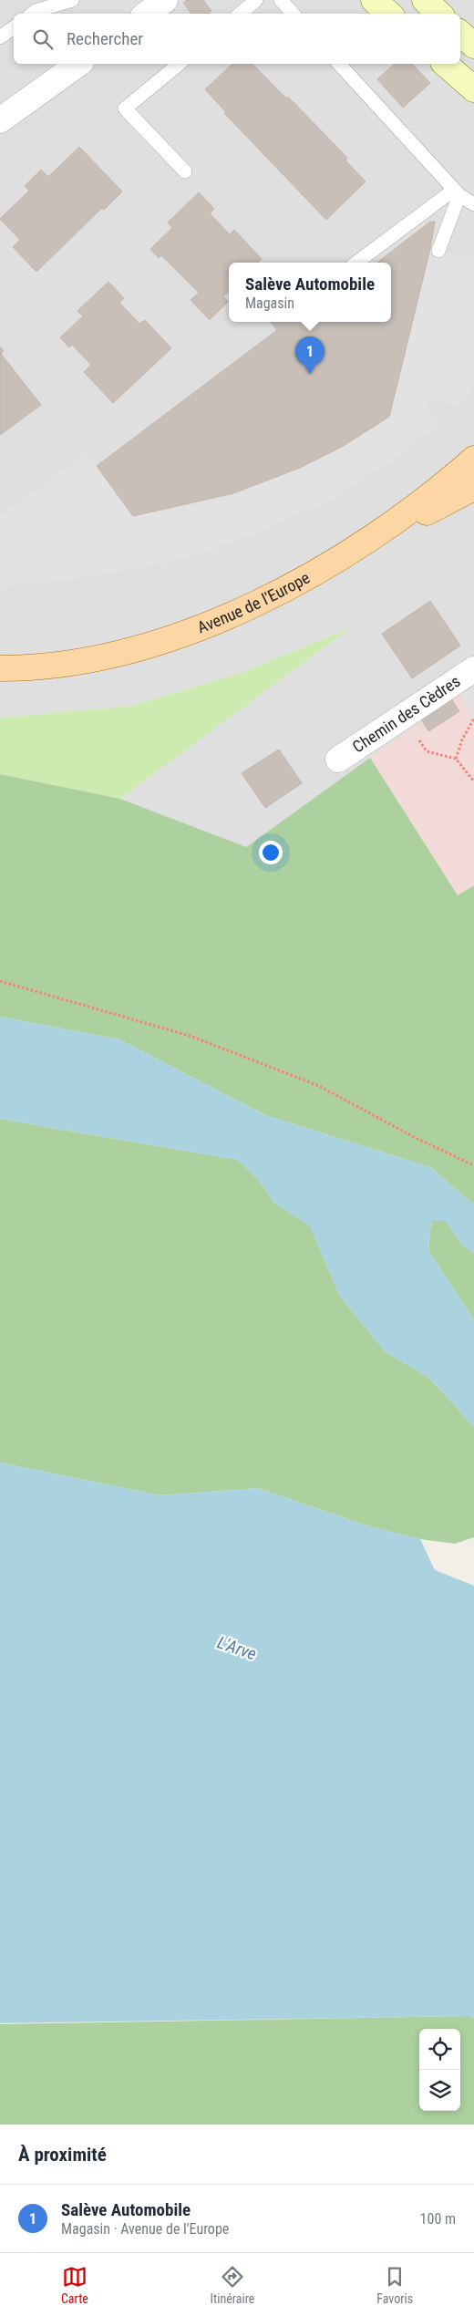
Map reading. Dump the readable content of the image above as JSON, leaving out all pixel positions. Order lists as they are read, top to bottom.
{
  "streets": {
    "main road": ["Avenue de l'Europe"],
    "street": ["Chemin des Cèdres"]
  },
  "water": ["L'Arve"],
  "page": {
    "search": "Rechercher",
    "popup": ["Salève Automobile", "Magasin"],
    "pins": "1",
    "heading": "À proximité",
    "list": [
      {
        "mark": "1",
        "name": "Salève Automobile",
        "note": "Magasin · Avenue de l'Europe",
        "value": "100 m"
      }
    ],
    "nav": ["Carte", "Itinéraire", "Favoris"]
  }
}
